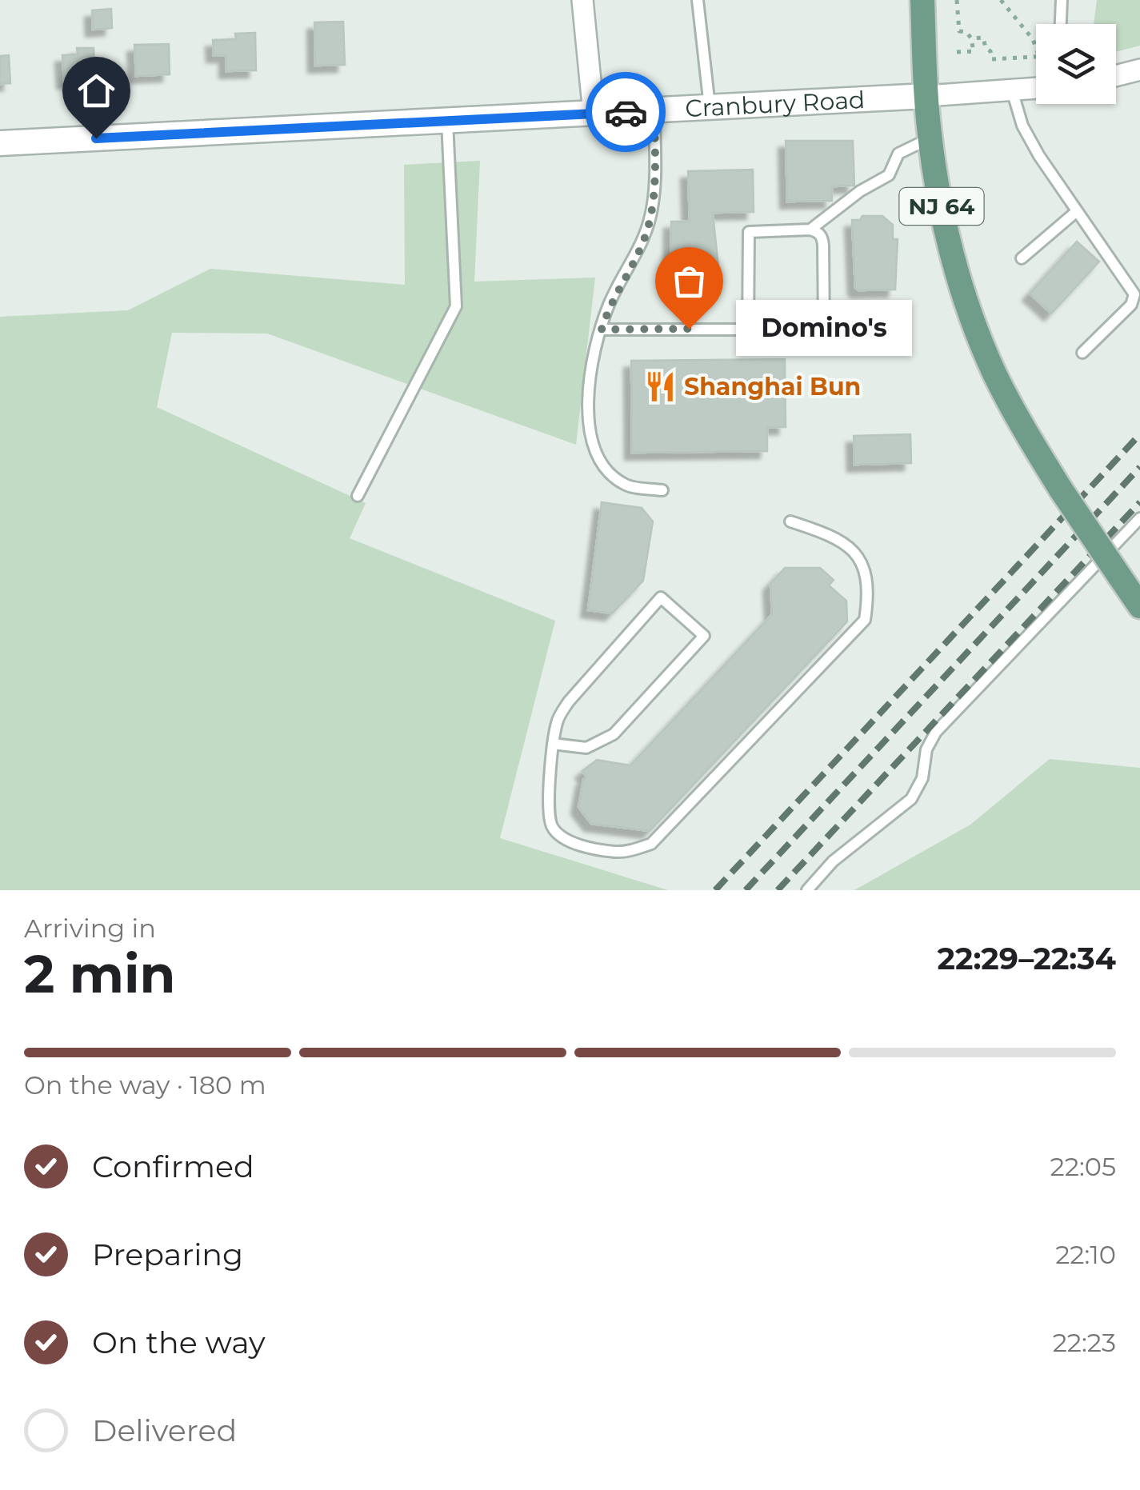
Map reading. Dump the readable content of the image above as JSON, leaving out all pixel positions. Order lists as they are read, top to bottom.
{
  "streets": {
    "main road": ["NJ 64"],
    "street": ["Cranbury Road"]
  },
  "crossings": [
    ["Cranbury Road", "NJ 64"]
  ],
  "places": {
    "other": ["Domino's"],
    "restaurant": ["Shanghai Bun"]
  },
  "page": {
    "bubble": "Domino's",
    "heading": ["2 min", "Arriving in", "22:29–22:34"],
    "bar": "On the way · 180 m",
    "list": [
      ["Confirmed", "22:05"],
      ["Preparing", "22:10"],
      ["On the way", "22:23"],
      "Delivered"
    ]
  }
}
